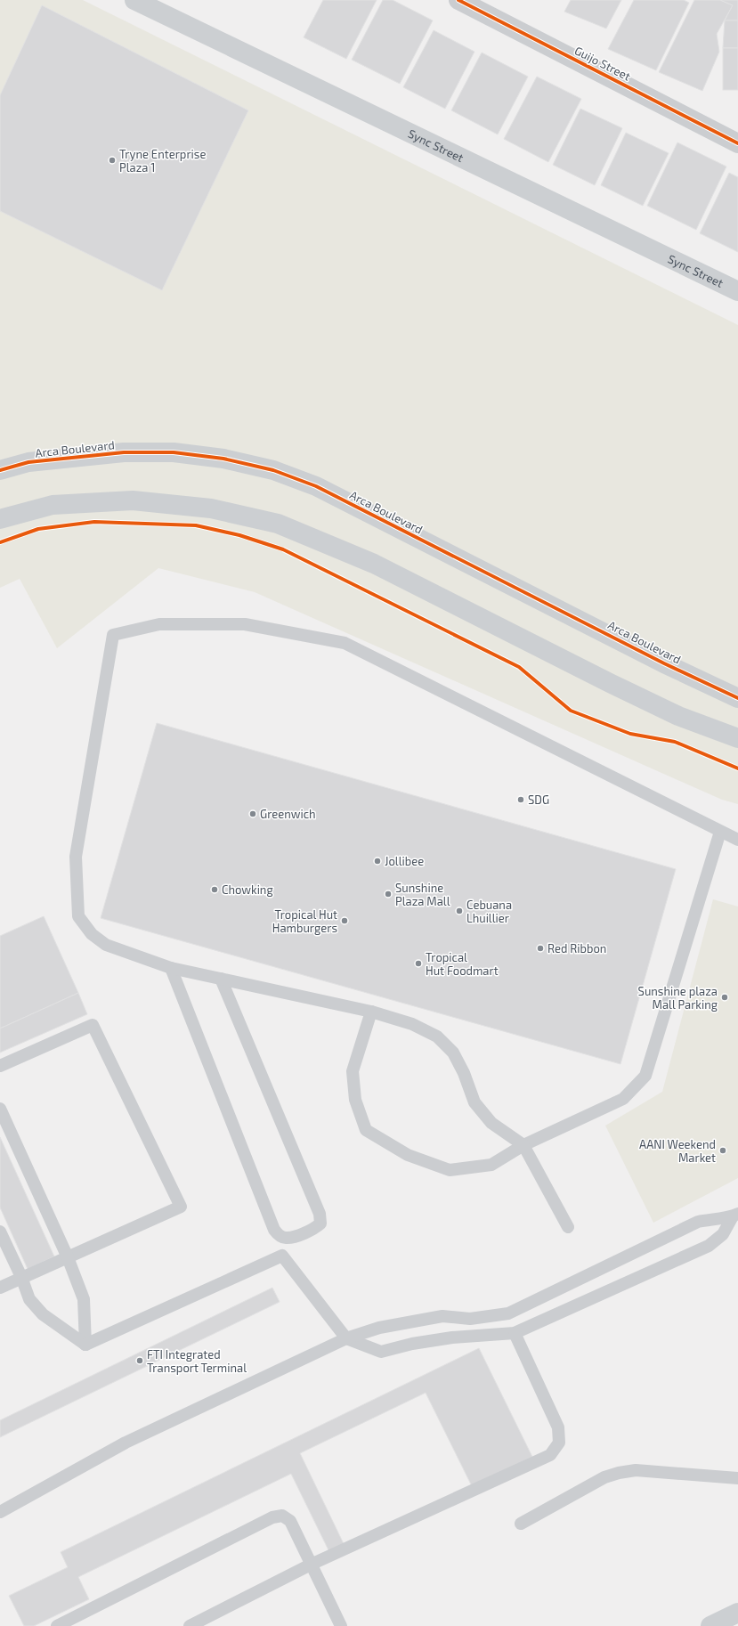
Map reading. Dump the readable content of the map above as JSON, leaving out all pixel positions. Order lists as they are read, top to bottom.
{
  "streets": {
    "street": ["Guijo Street", "Sync Street", "Arca Boulevard"]
  },
  "places": [
    "Tryne Enterprise Plaza 1",
    "SDG",
    "Greenwich",
    "Jollibee",
    "Chowking",
    "Sunshine Plaza Mall",
    "Cebuana Lhuillier",
    "Tropical Hut Hamburgers",
    "Red Ribbon",
    "Tropical Hut Foodmart",
    "Sunshine plaza Mall Parking",
    "AANI Weekend Market",
    "FTI Integrated Transport Terminal"
  ]
}
